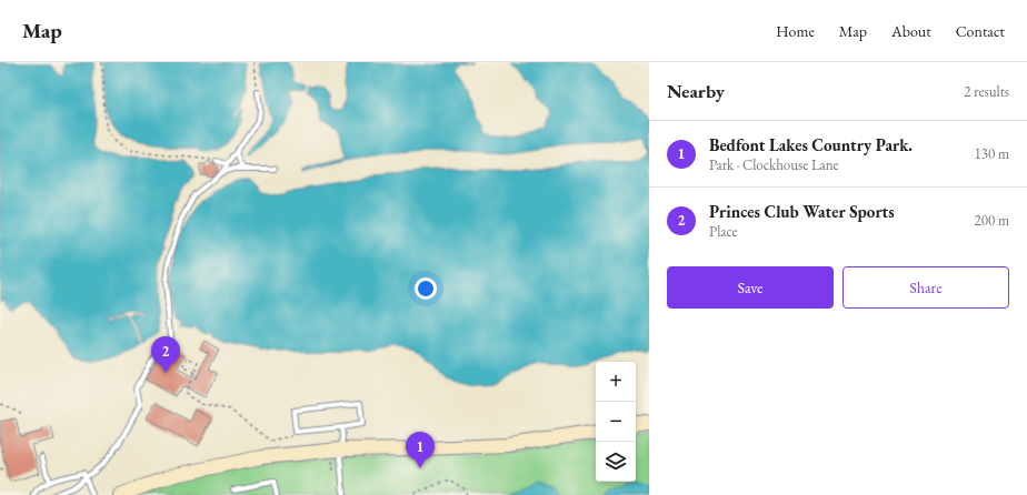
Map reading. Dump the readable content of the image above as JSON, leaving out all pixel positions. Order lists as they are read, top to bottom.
{
  "page": {
    "header": "Map",
    "nav": [
      "Home",
      "Map",
      "About",
      "Contact"
    ],
    "heading": ["Nearby", "2 results"],
    "list": [
      {
        "mark": "1",
        "name": "Bedfont Lakes Country Park.",
        "note": "Park · Clockhouse Lane",
        "value": "130 m"
      },
      {
        "mark": "2",
        "name": "Princes Club Water Sports",
        "note": "Place",
        "value": "200 m"
      }
    ],
    "buttons": ["Save", "Share"],
    "pins": ["2", "1"],
    "map_buttons": ["+", "−"]
  }
}
